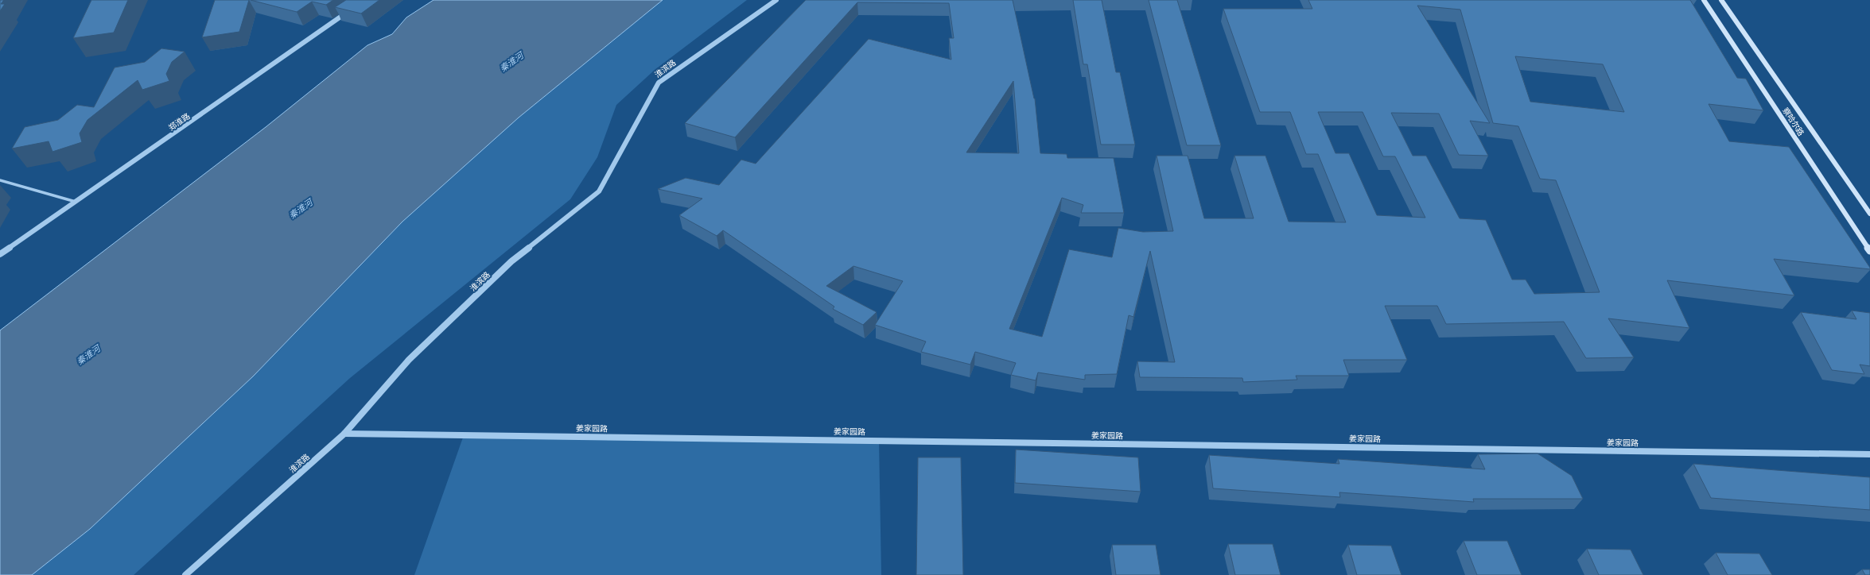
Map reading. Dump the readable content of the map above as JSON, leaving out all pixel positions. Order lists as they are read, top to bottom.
{
  "streets": {
    "main road": ["察哈尔路"],
    "street": ["淮滨路", "郑淮路", "姜家园路"]
  },
  "crossings": [
    ["淮滨路", "姜家园路"]
  ],
  "water": ["秦淮河"]
}
